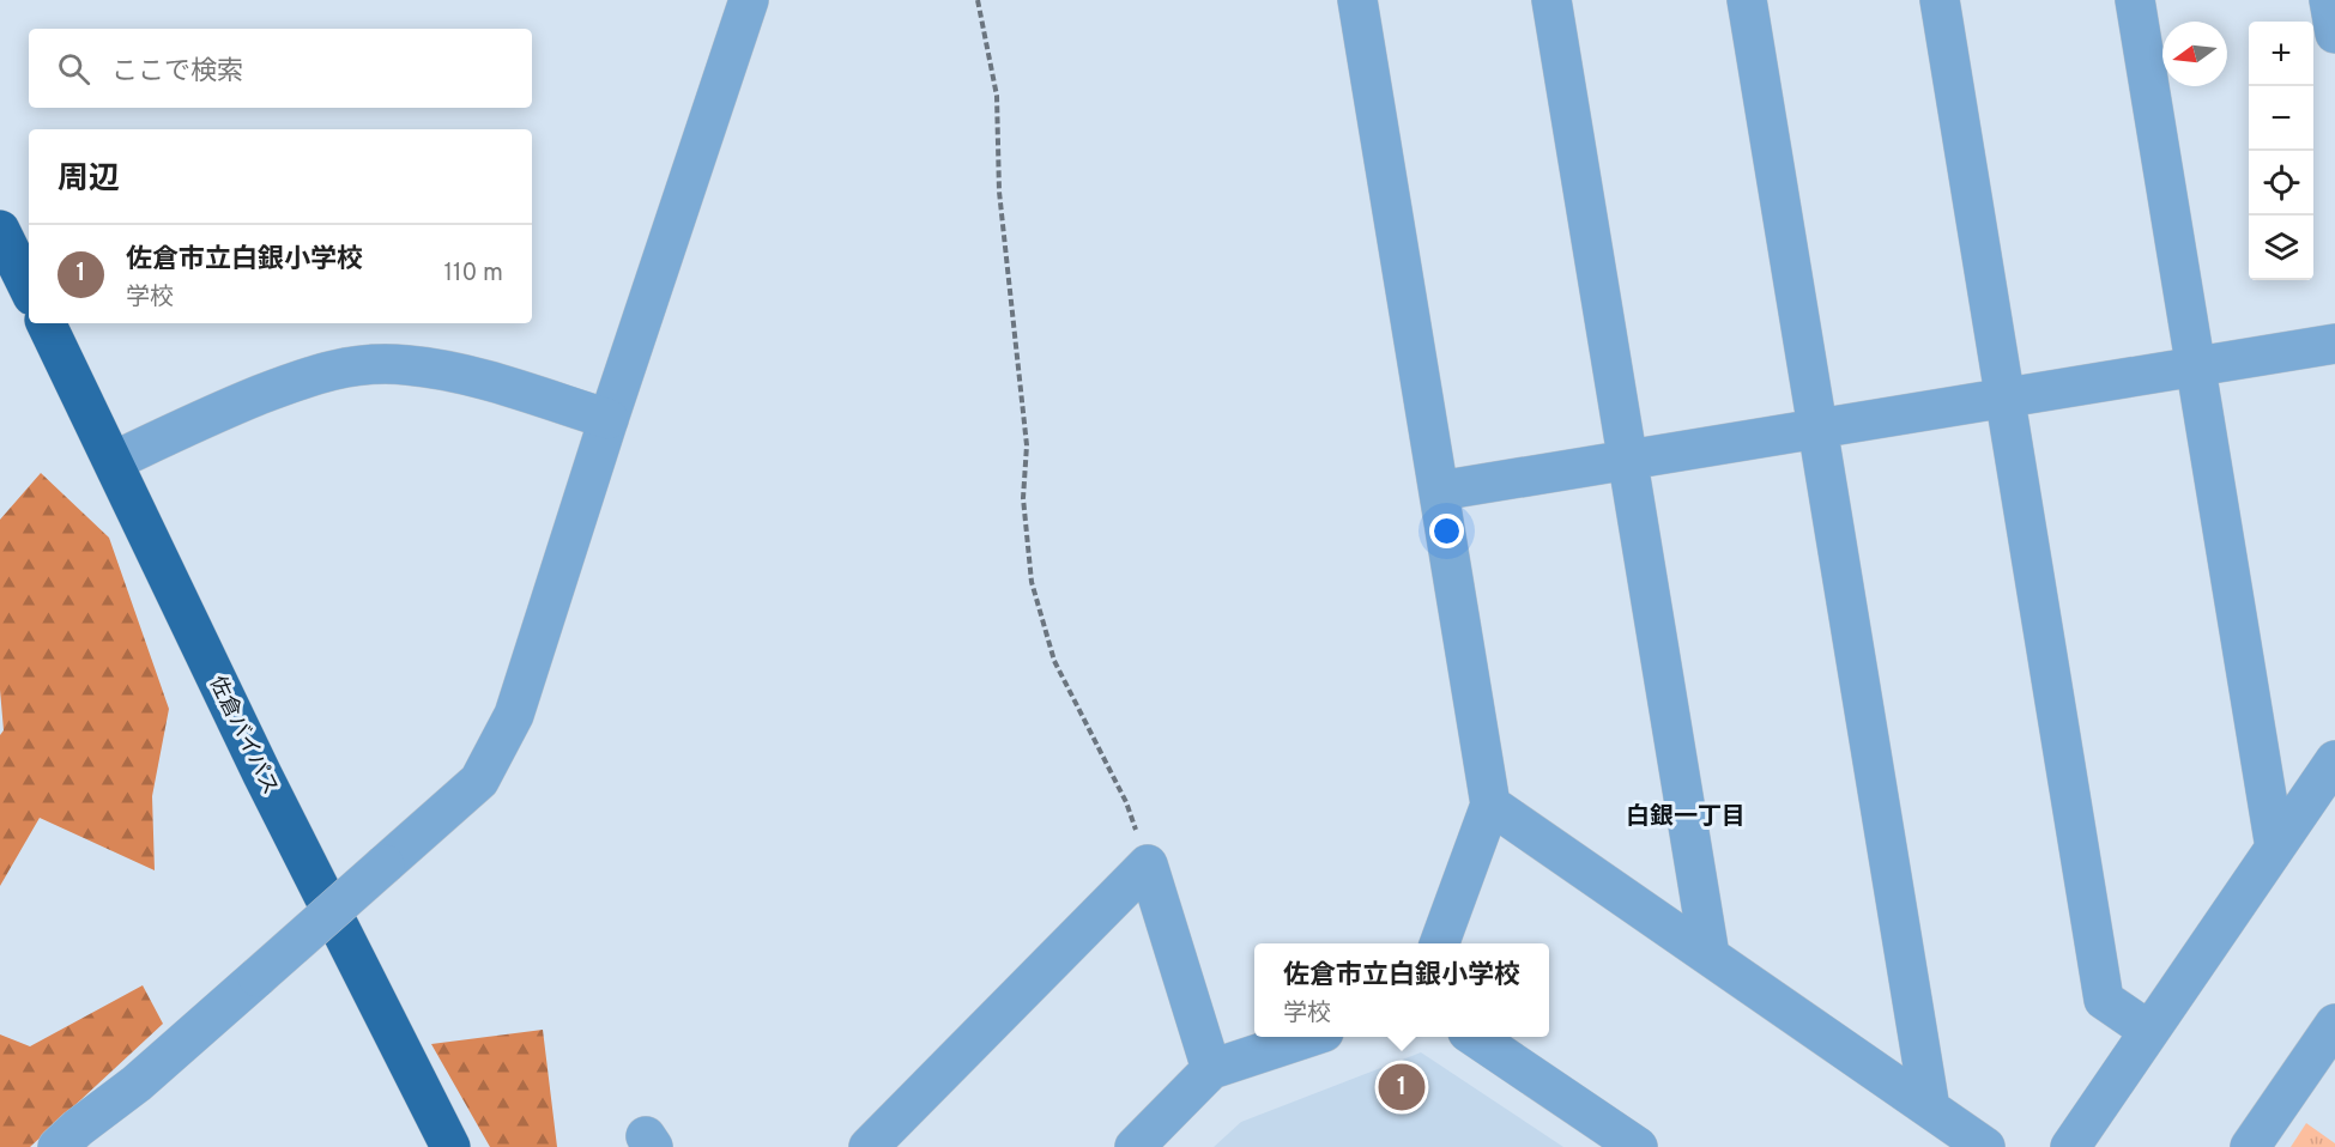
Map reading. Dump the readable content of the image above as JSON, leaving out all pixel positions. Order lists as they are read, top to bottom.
{
  "streets": {
    "highway": ["佐倉バイパス"]
  },
  "districts": ["白銀一丁目"],
  "north": "left",
  "page": {
    "map_buttons": ["+", "−"],
    "search": "ここで検索",
    "heading": "周辺",
    "list": [
      {
        "mark": "1",
        "name": "佐倉市立白銀小学校",
        "note": "学校",
        "value": "110 m"
      }
    ],
    "popup": ["佐倉市立白銀小学校", "学校"],
    "pins": "1"
  }
}
